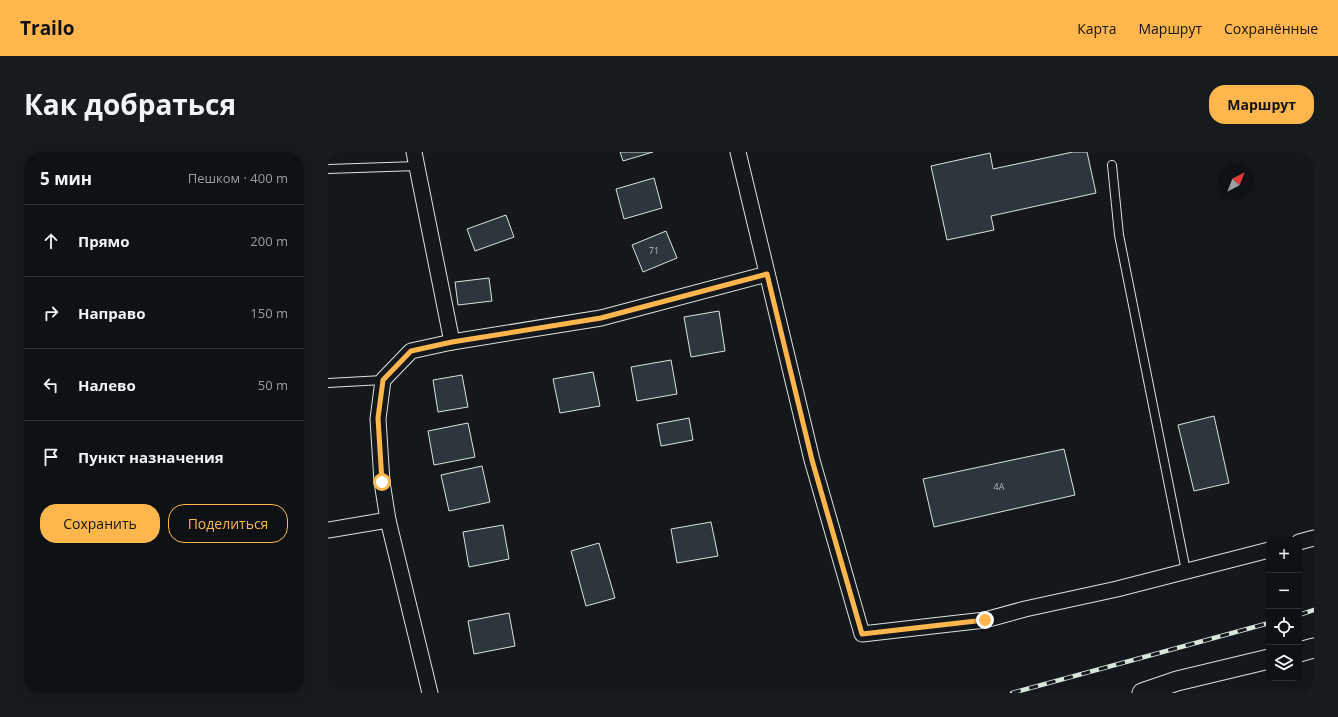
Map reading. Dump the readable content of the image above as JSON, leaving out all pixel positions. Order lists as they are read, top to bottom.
{
  "house_numbers": ["71", "4А"],
  "north": "top right",
  "page": {
    "header": "Trailo",
    "nav": ["Карта", "Маршрут", "Сохранённые"],
    "title": "Как добраться",
    "buttons": [
      "Маршрут",
      ["Сохранить", "Поделиться"]
    ],
    "heading": ["5 мин", "Пешком · 400 m"],
    "list": [
      ["Прямо", "200 m"],
      ["Направо", "150 m"],
      ["Налево", "50 m"],
      "Пункт назначения"
    ],
    "map_buttons": ["+", "−"]
  }
}
